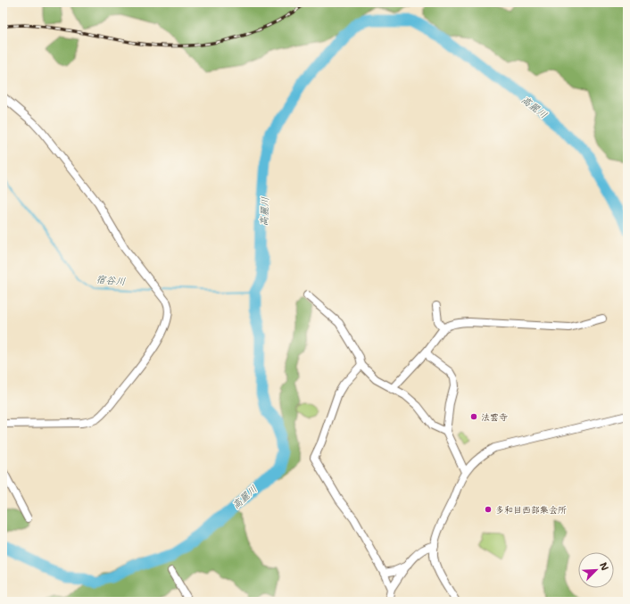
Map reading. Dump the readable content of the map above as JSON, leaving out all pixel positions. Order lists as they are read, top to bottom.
{
  "water": ["高麗川", "宿谷川"],
  "places": ["法雲寺", "多和目西部集会所"],
  "north": "top right"
}
